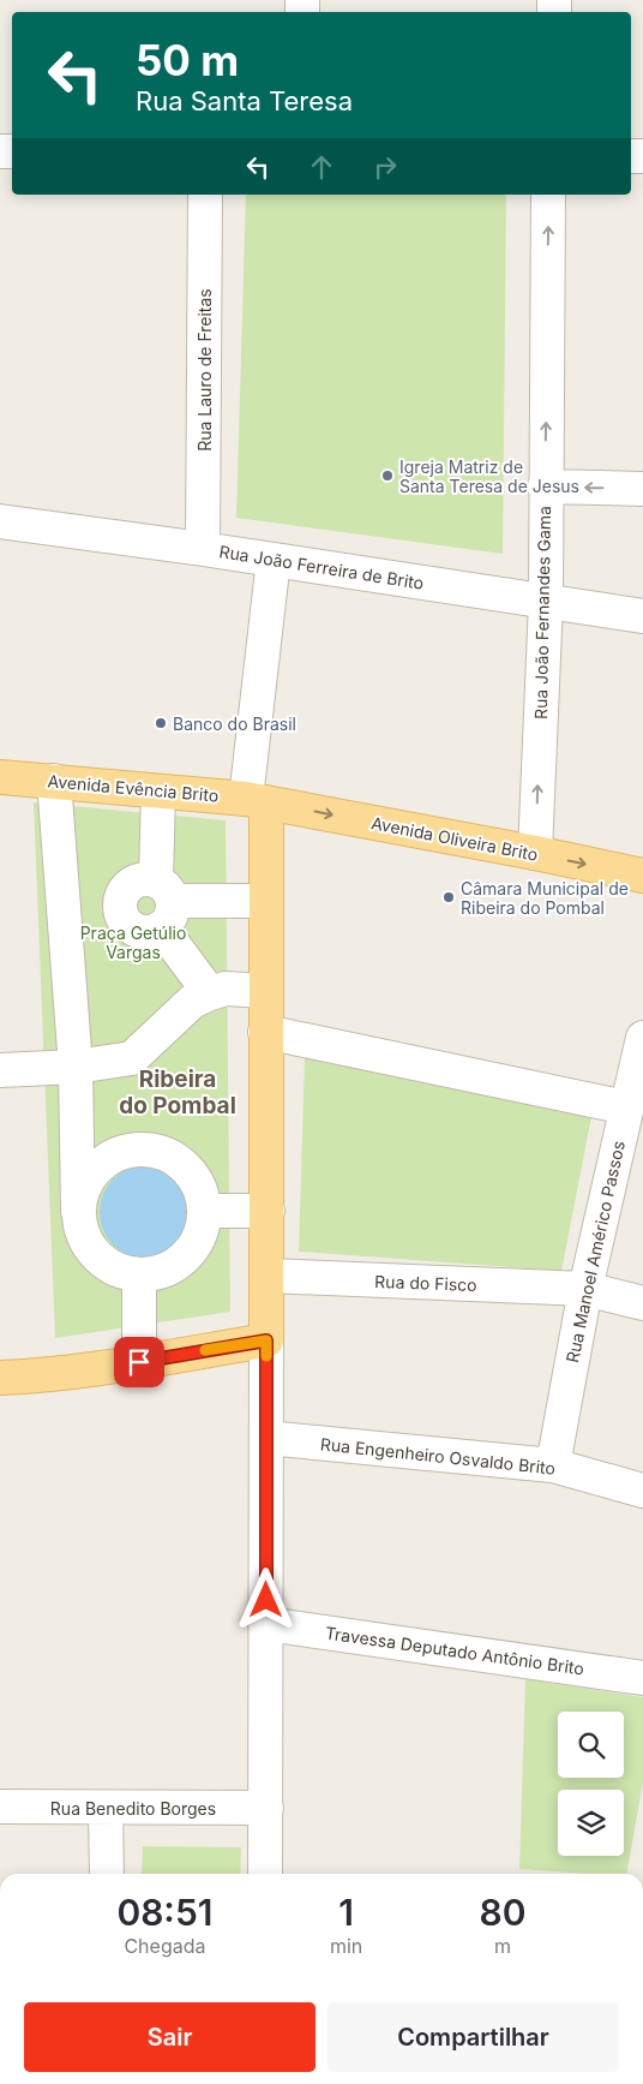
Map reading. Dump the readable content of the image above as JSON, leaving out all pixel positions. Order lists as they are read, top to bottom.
{
  "streets": {
    "main road": ["Avenida Evência Brito", "Avenida Oliveira Brito"],
    "street": [
      "Rua Lauro de Freitas",
      "Rua João Ferreira de Brito",
      "Rua João Fernandes Gama",
      "Rua Manoel Américo Passos",
      "Rua do Fisco",
      "Rua Engenheiro Osvaldo Brito",
      "Travessa Deputado Antônio Brito",
      "Rua Benedito Borges"
    ]
  },
  "crossings": [
    ["Rua Lauro de Freitas", "Rua João Ferreira de Brito"],
    ["Rua João Ferreira de Brito", "Rua João Fernandes Gama"],
    ["Rua João Fernandes Gama", "Avenida Oliveira Brito"],
    ["Avenida Evência Brito", "Avenida Oliveira Brito"],
    ["Rua Manoel Américo Passos", "Rua do Fisco"],
    ["Rua Manoel Américo Passos", "Rua Engenheiro Osvaldo Brito"]
  ],
  "one_way": ["Avenida Oliveira Brito"],
  "districts": ["Ribeira do Pombal"],
  "parks": ["Praça Getúlio Vargas"],
  "places": ["Igreja Matriz de Santa Teresa de Jesus", "Banco do Brasil", "Câmara Municipal de Ribeira do Pombal"],
  "page": {
    "turn": ["50 m", "Rua Santa Teresa"],
    "eta": [
      "08:51",
      "Chegada",
      "1",
      "min",
      "80",
      "m"
    ],
    "buttons": ["Sair", "Compartilhar"]
  }
}
